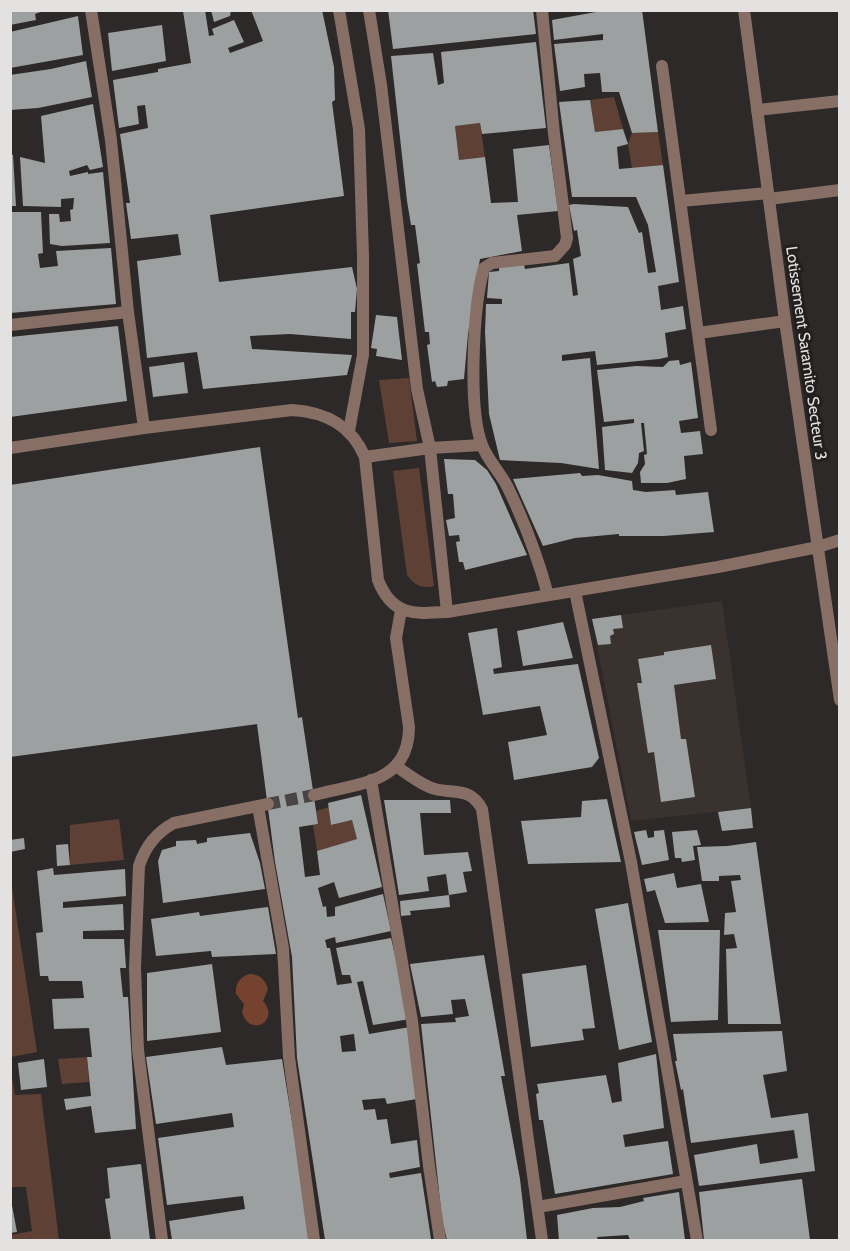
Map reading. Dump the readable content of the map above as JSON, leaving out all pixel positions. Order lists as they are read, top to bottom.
{
  "streets": {
    "street": ["Lotissement Saramito Secteur 3"]
  }
}
